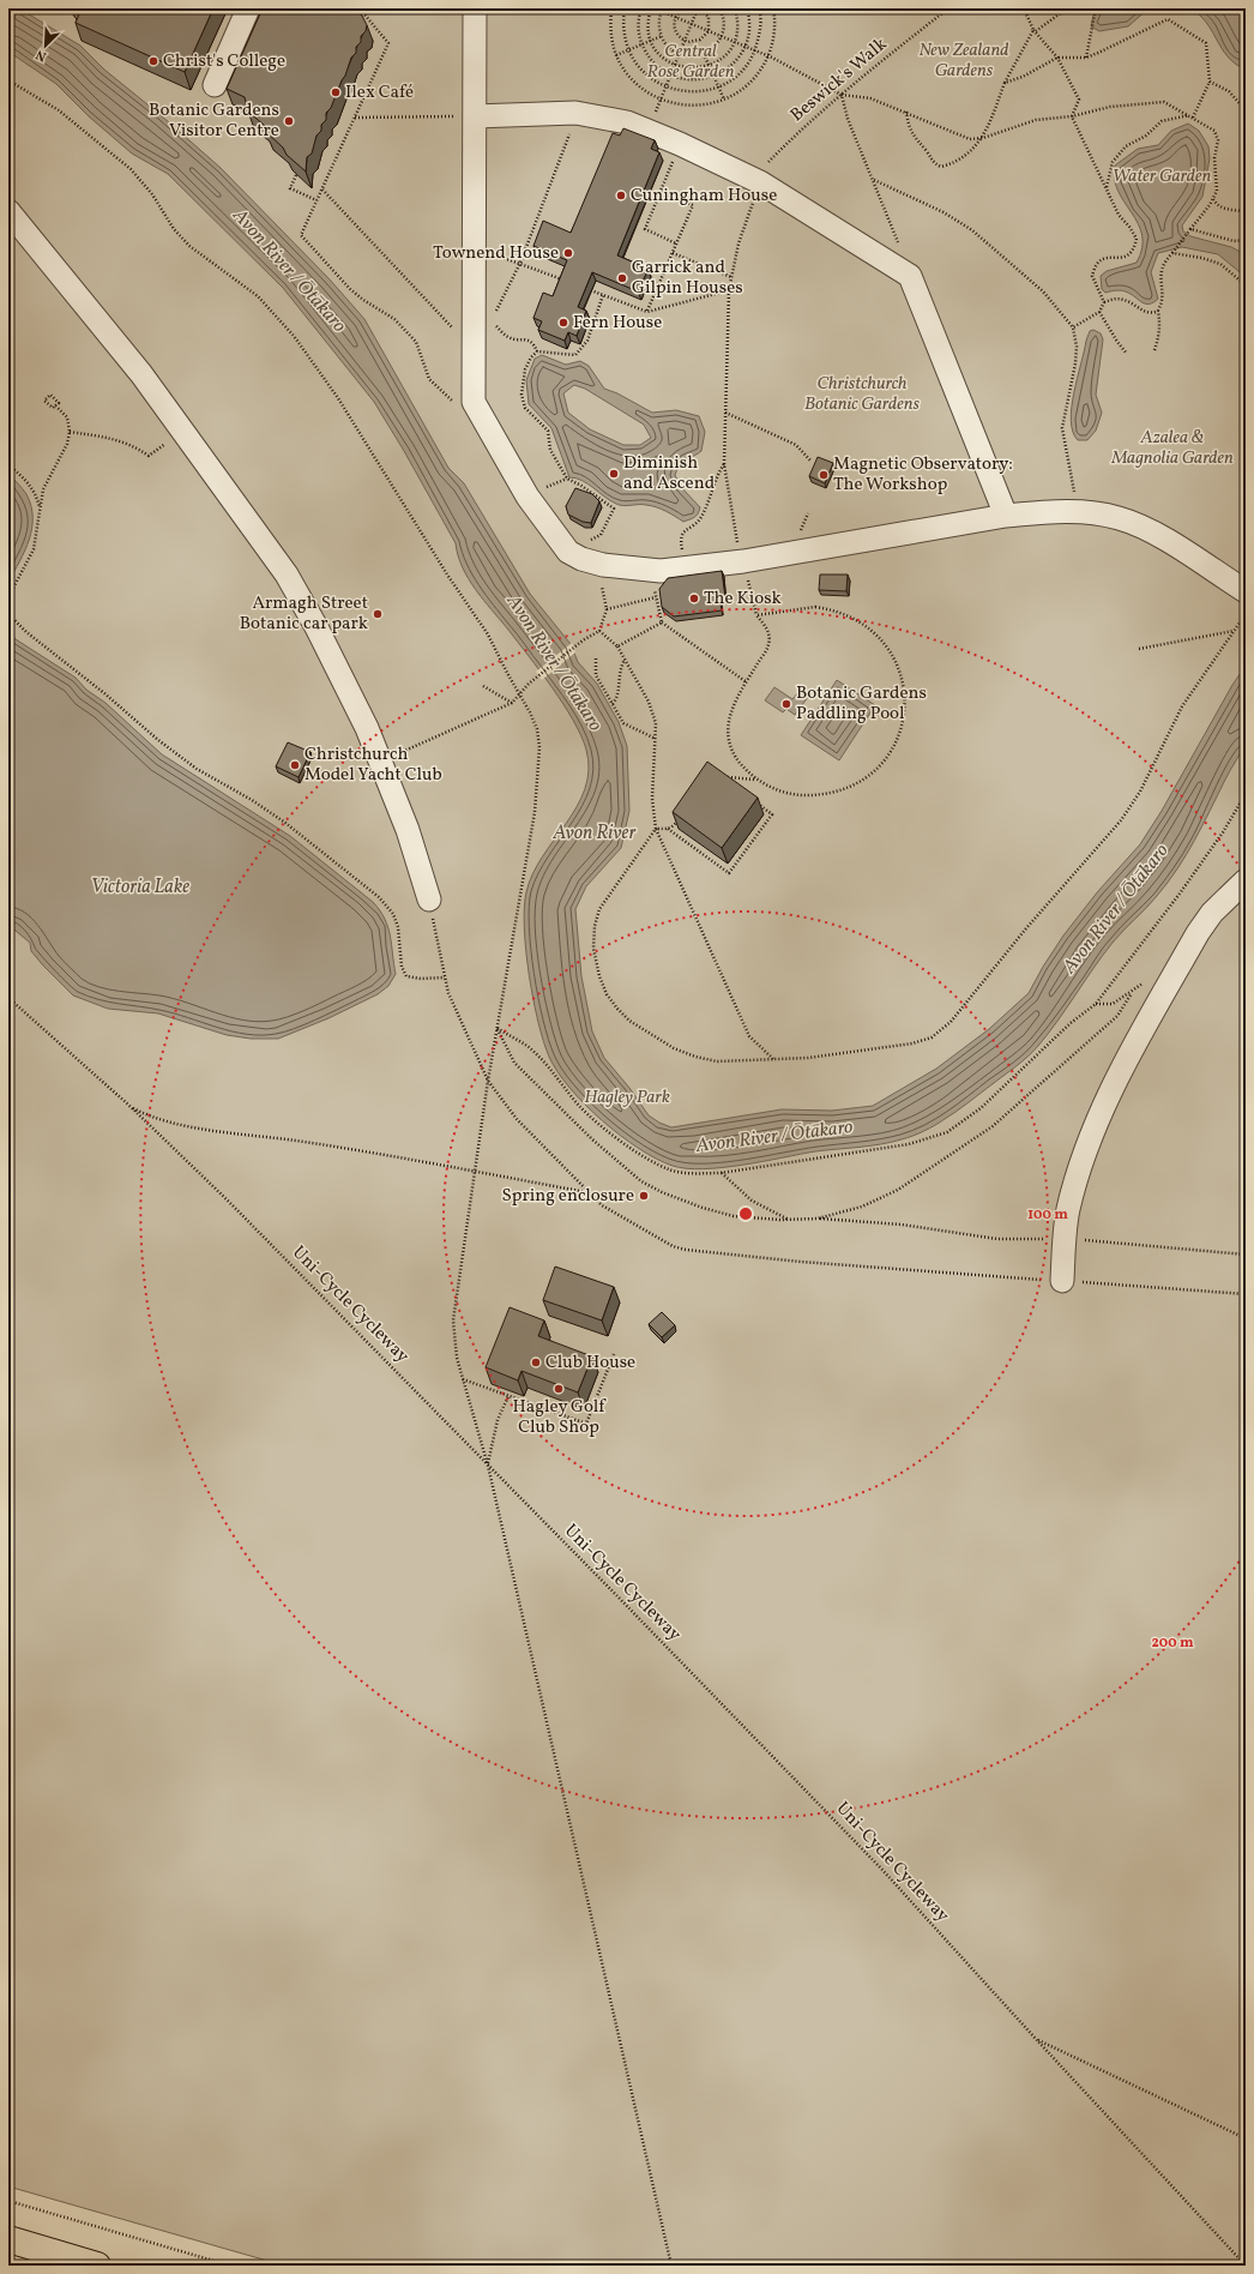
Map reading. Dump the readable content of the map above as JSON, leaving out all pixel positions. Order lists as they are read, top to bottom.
{
  "streets": {
    "path": ["Beswick's Walk", "Uni-Cycle Cycleway"]
  },
  "water": ["Avon River / Ōtākaro", "Avon River", "Victoria Lake"],
  "parks": [
    "New Zealand Gardens",
    "Central Rose Garden",
    "Water Garden",
    "Christchurch Botanic Gardens",
    "Azalea & Magnolia Garden",
    "Hagley Park"
  ],
  "places": [
    "Christ's College",
    "Ilex Café",
    "Botanic Gardens Visitor Centre",
    "Cuningham House",
    "Townend House",
    "Garrick and Gilpin Houses",
    "Fern House",
    "Diminish and Ascend",
    "Magnetic Observatory: The Workshop",
    "The Kiosk",
    "Armagh Street Botanic car park",
    "Botanic Gardens Paddling Pool",
    "Christchurch Model Yacht Club",
    "Spring enclosure",
    "Club House",
    "Hagley Golf Club Shop"
  ],
  "north": "bottom left",
  "rings": ["100 m", "200 m"]
}
